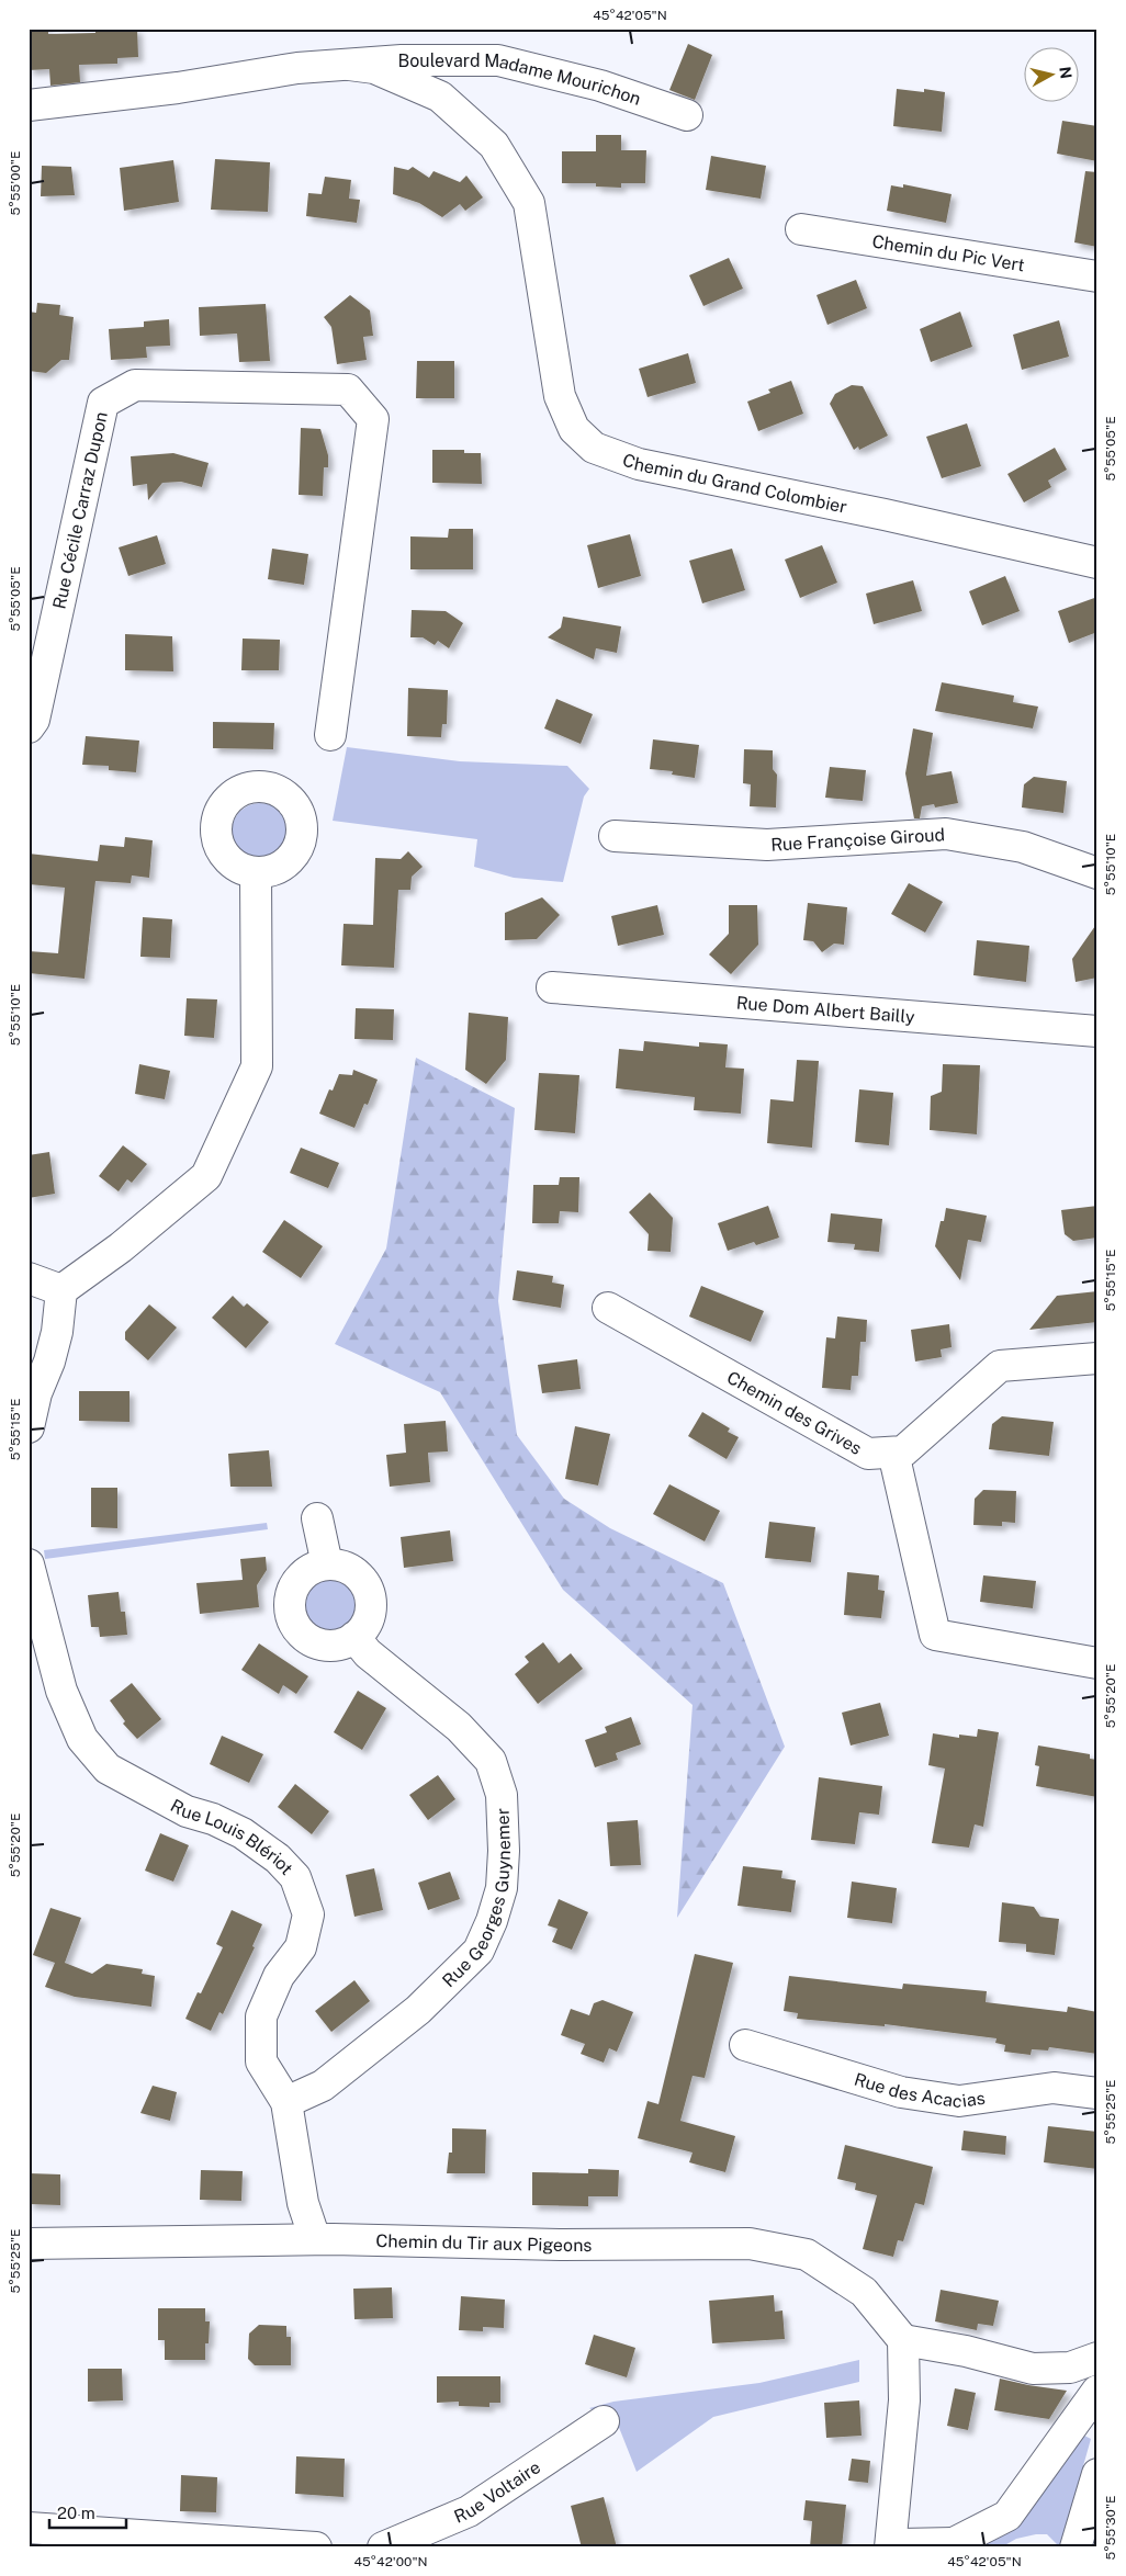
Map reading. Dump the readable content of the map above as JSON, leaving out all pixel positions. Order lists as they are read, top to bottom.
{
  "streets": {
    "street": [
      "Boulevard Madame Mourichon",
      "Chemin du Pic Vert",
      "Chemin du Grand Colombier",
      "Rue Cécile Carraz Dupon",
      "Rue Françoise Giroud",
      "Rue Dom Albert Bailly",
      "Chemin des Grives",
      "Rue Louis Blériot",
      "Rue Georges Guynemer",
      "Rue des Acacias",
      "Chemin du Tir aux Pigeons",
      "Rue Voltaire"
    ]
  },
  "crossings": [
    ["Boulevard Madame Mourichon", "Chemin du Grand Colombier"],
    ["Rue Louis Blériot", "Rue Georges Guynemer"],
    ["Rue Louis Blériot", "Chemin du Tir aux Pigeons"]
  ],
  "scale_bar": "20 m",
  "north": "right",
  "coordinates": [
    "45°42'05\"N",
    "5°55'00\"E",
    "5°55'05\"E",
    "5°55'10\"E",
    "5°55'15\"E",
    "5°55'20\"E",
    "5°55'25\"E",
    "5°55'30\"E",
    "45°42'00\"N"
  ]
}
